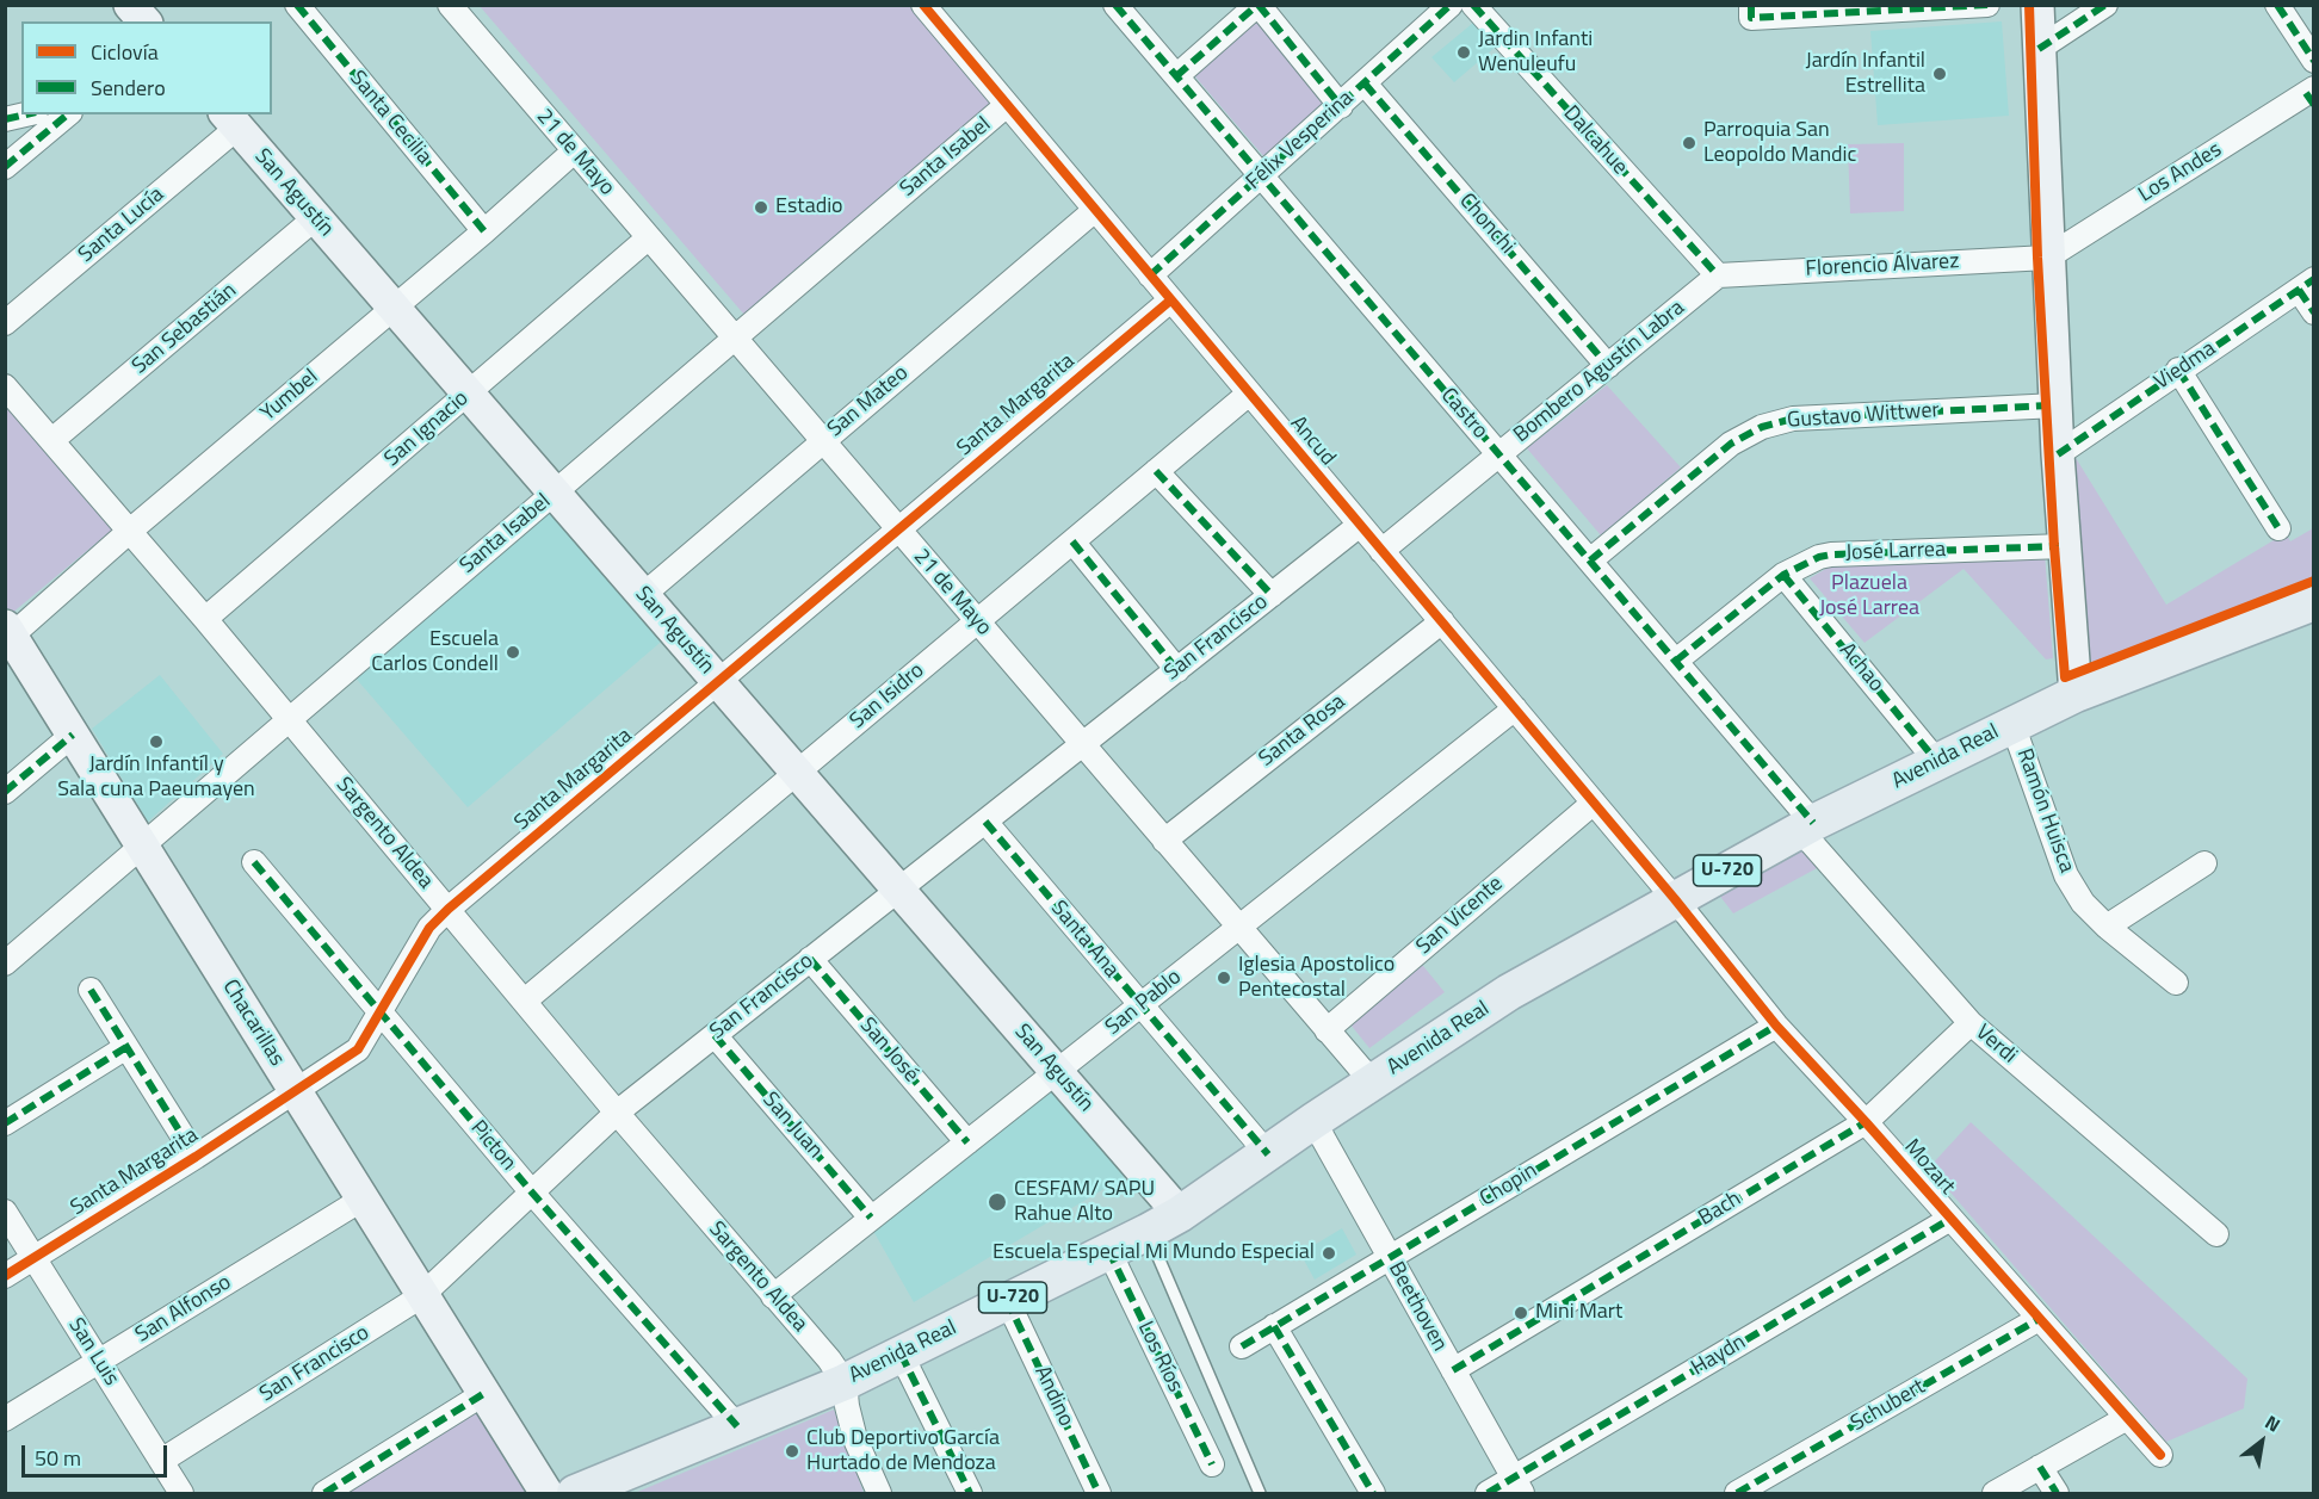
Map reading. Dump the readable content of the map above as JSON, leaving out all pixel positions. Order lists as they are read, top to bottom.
{
  "streets": {
    "main road": ["Avenida Real", "U-720"],
    "street": [
      "Santa Cecilia",
      "Félix Vesperina",
      "Dalcahue",
      "21 de Mayo",
      "Santa Isabel",
      "Los Andes",
      "San Agustín",
      "Chonchi",
      "Santa Lucía",
      "Florencio Álvarez",
      "San Sebastián",
      "Viedma",
      "Bombero Agustín Labra",
      "Yumbel",
      "San Mateo",
      "Santa Margarita",
      "Castro",
      "Gustavo Wittwer",
      "San Ignacio",
      "Ancud",
      "José Larrea",
      "San Francisco",
      "Achao",
      "San Isidro",
      "Santa Rosa",
      "Ramón Huisca",
      "Sargento Aldea",
      "San Vicente",
      "Santa Ana",
      "San Pablo",
      "Chacarillas",
      "Verdi",
      "San José",
      "San Juan",
      "Picton",
      "Mozart",
      "Chopin",
      "Bach",
      "Beethoven",
      "San Alfonso",
      "San Luis",
      "Haydn",
      "Los Ríos",
      "Andino",
      "Schubert"
    ]
  },
  "crossings": [
    ["Santa Cecilia", "Yumbel"],
    ["Félix Vesperina", "Chonchi"],
    ["Félix Vesperina", "Castro"],
    ["Félix Vesperina", "Ancud"],
    ["Dalcahue", "Florencio Álvarez"],
    ["Dalcahue", "Bombero Agustín Labra"],
    ["21 de Mayo", "Santa Isabel"],
    ["21 de Mayo", "Yumbel"],
    ["21 de Mayo", "San Mateo"],
    ["21 de Mayo", "Santa Margarita"],
    ["21 de Mayo", "San Ignacio"],
    ["21 de Mayo", "San Francisco"],
    ["21 de Mayo", "San Isidro"],
    ["21 de Mayo", "Santa Rosa"],
    ["21 de Mayo", "Avenida Real"],
    ["21 de Mayo", "San Vicente"],
    ["21 de Mayo", "San Pablo"],
    ["Santa Isabel", "San Agustín"],
    ["Santa Isabel", "Ancud"],
    ["Santa Isabel", "Sargento Aldea"],
    ["Santa Isabel", "Chacarillas"],
    ["Los Andes", "Florencio Álvarez"],
    ["San Agustín", "Santa Lucía"],
    ["San Agustín", "San Sebastián"],
    ["San Agustín", "Yumbel"],
    ["San Agustín", "San Mateo"],
    ["San Agustín", "Santa Margarita"],
    ["San Agustín", "San Ignacio"],
    ["San Agustín", "San Francisco"],
    ["San Agustín", "San Isidro"],
    ["San Agustín", "Avenida Real"],
    ["San Agustín", "San Pablo"],
    ["Chonchi", "Bombero Agustín Labra"],
    ["Florencio Álvarez", "Bombero Agustín Labra"],
    ["San Sebastián", "Sargento Aldea"],
    ["Bombero Agustín Labra", "Castro"],
    ["Bombero Agustín Labra", "Ancud"],
    ["Yumbel", "Sargento Aldea"],
    ["Yumbel", "Chacarillas"],
    ["San Mateo", "Ancud"],
    ["Santa Margarita", "Ancud"],
    ["Santa Margarita", "Sargento Aldea"],
    ["Santa Margarita", "Chacarillas"],
    ["Santa Margarita", "Picton"],
    ["Santa Margarita", "San Luis"],
    ["Castro", "Gustavo Wittwer"],
    ["Castro", "José Larrea"],
    ["Castro", "Avenida Real"],
    ["Castro", "Verdi"],
    ["San Ignacio", "Sargento Aldea"],
    ["Ancud", "San Francisco"],
    ["Ancud", "San Isidro"],
    ["Ancud", "Santa Rosa"],
    ["Ancud", "Avenida Real"],
    ["Ancud", "San Vicente"],
    ["Ancud", "San Pablo"],
    ["Ancud", "Mozart"],
    ["José Larrea", "Achao"],
    ["San Francisco", "Sargento Aldea"],
    ["San Francisco", "Santa Ana"],
    ["San Francisco", "Chacarillas"],
    ["San Francisco", "San José"],
    ["San Francisco", "San Juan"],
    ["San Francisco", "Picton"],
    ["San Francisco", "San Luis"],
    ["Achao", "Avenida Real"],
    ["San Isidro", "Sargento Aldea"],
    ["Avenida Real", "Ramón Huisca"],
    ["Avenida Real", "Sargento Aldea"],
    ["Avenida Real", "Santa Ana"],
    ["Avenida Real", "Verdi"],
    ["Avenida Real", "Picton"],
    ["Avenida Real", "Mozart"],
    ["Avenida Real", "Beethoven"],
    ["Avenida Real", "Los Ríos"],
    ["Avenida Real", "Andino"],
    ["Sargento Aldea", "San Pablo"],
    ["Santa Ana", "San Pablo"],
    ["San Pablo", "San José"],
    ["San Pablo", "San Juan"],
    ["Chacarillas", "San Alfonso"],
    ["Verdi", "Bach"],
    ["Mozart", "Chopin"],
    ["Mozart", "Bach"],
    ["Mozart", "Haydn"],
    ["Mozart", "Schubert"],
    ["Chopin", "Beethoven"],
    ["Bach", "Beethoven"],
    ["Beethoven", "Haydn"],
    ["San Alfonso", "San Luis"]
  ],
  "parks": ["Plazuela José Larrea"],
  "places": [
    "Jardin Infanti Wenuleufu",
    "Jardín Infantil Estrellita",
    "Parroquia San Leopoldo Mandic",
    "Estadio",
    "Escuela Carlos Condell",
    "Jardín Infantíl y Sala cuna Paeumayen",
    "Iglesia Apostolico Pentecostal",
    "CESFAM/ SAPU Rahue Alto",
    "Escuela Especial Mi Mundo Especial",
    "Mini Mart",
    "Club Deportivo García Hurtado de Mendoza"
  ],
  "legend": ["Ciclovía", "Sendero"],
  "scale_bar": "50 m",
  "north": "top right"
}
